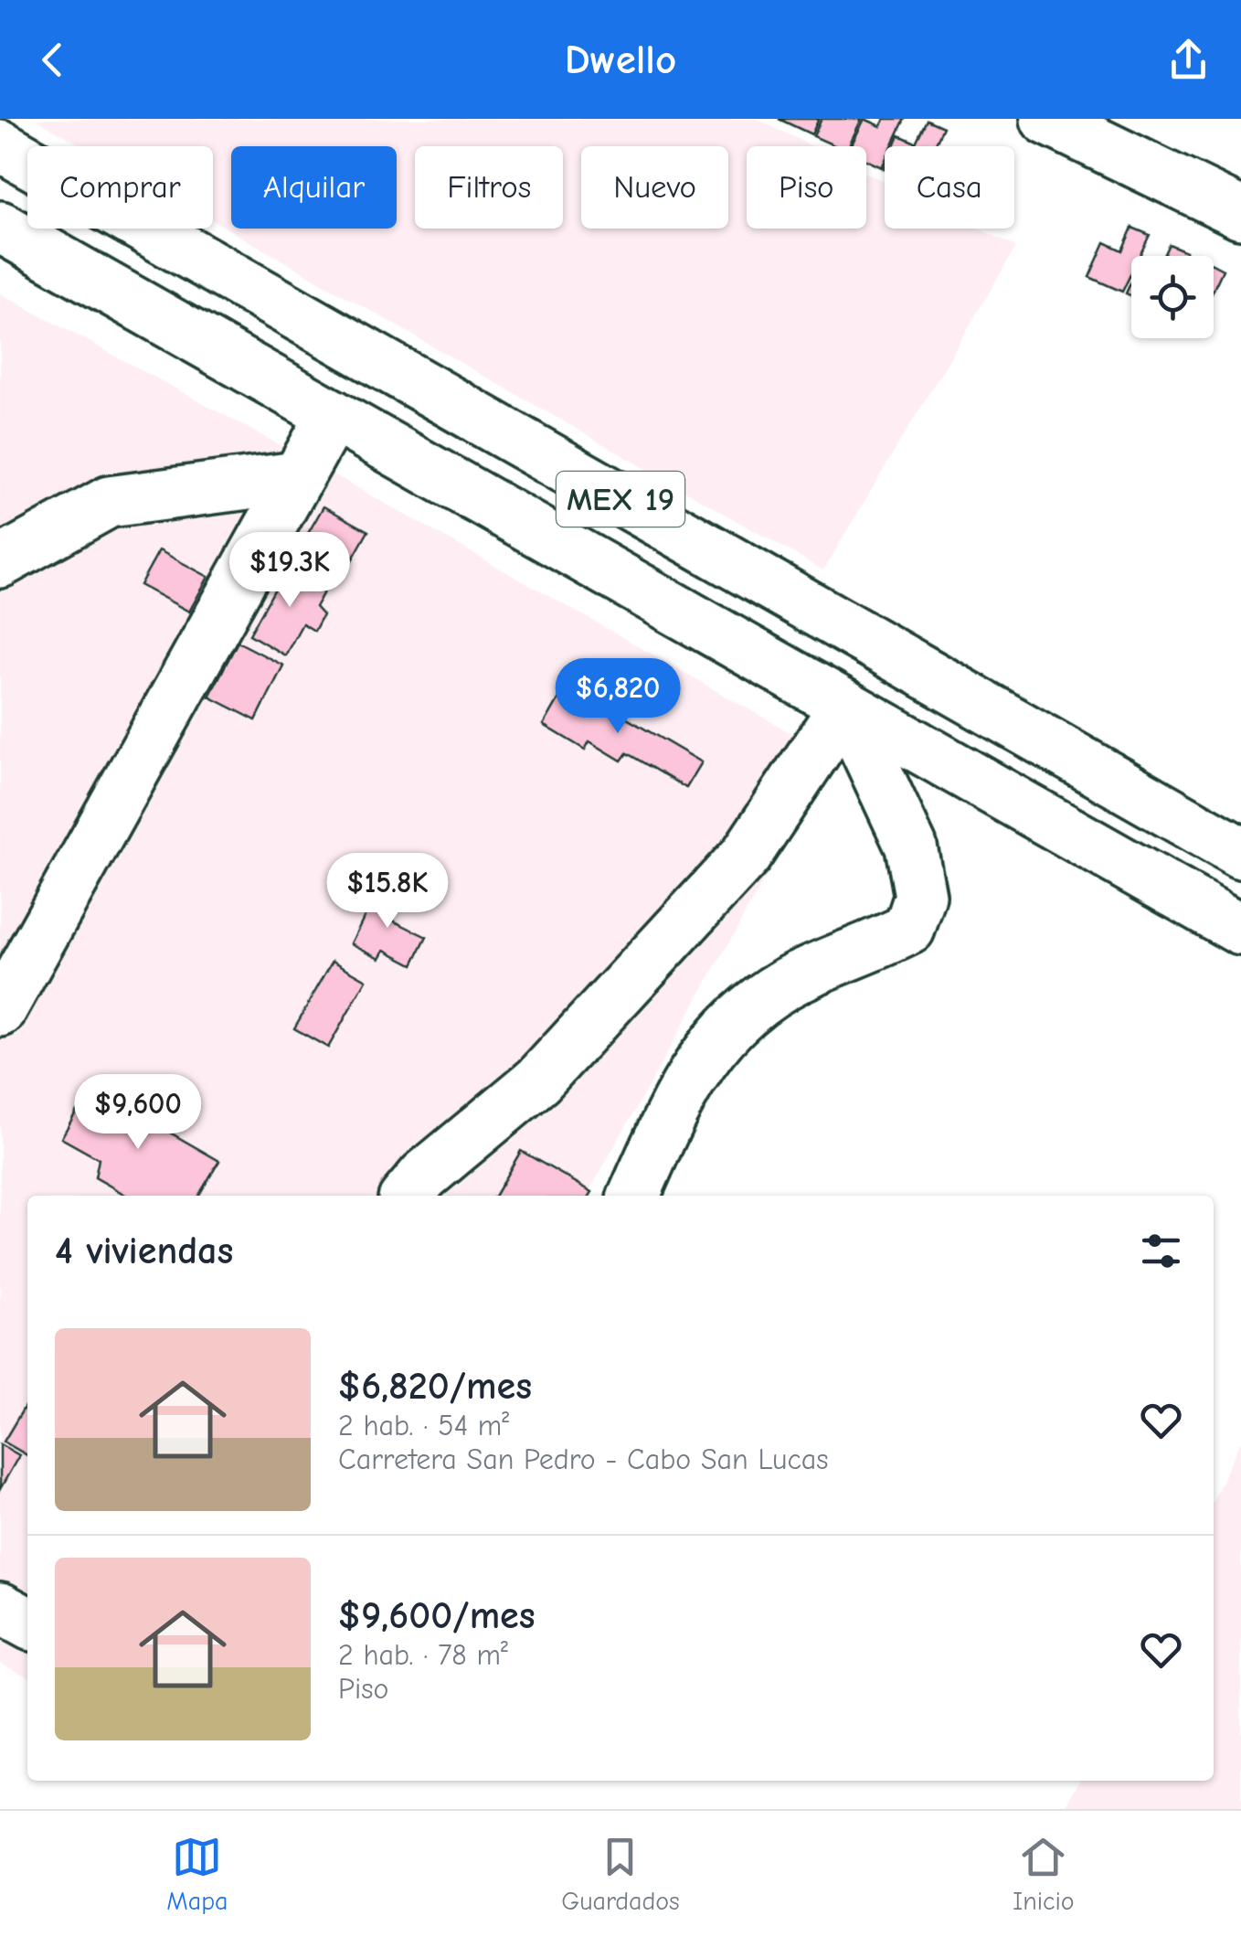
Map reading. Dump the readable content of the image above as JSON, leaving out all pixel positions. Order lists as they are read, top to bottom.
{
  "streets": {
    "main road": ["MEX 19"]
  },
  "page": {
    "header": "Dwello",
    "chip": [
      "Comprar",
      "Alquilar",
      "Filtros",
      "Nuevo",
      "Piso",
      "Casa"
    ],
    "price": [
      "$19.3K",
      "$6,820",
      "$15.8K",
      "$9,600"
    ],
    "heading": "4 viviendas",
    "list": [
      {
        "name": "$6,820/mes",
        "note": "2 hab. · 54 m² · Carretera San Pedro - Cabo San Lucas"
      },
      {
        "name": "$9,600/mes",
        "note": "2 hab. · 78 m² · Piso"
      }
    ],
    "tabs": ["Mapa", "Guardados", "Inicio"]
  }
}
